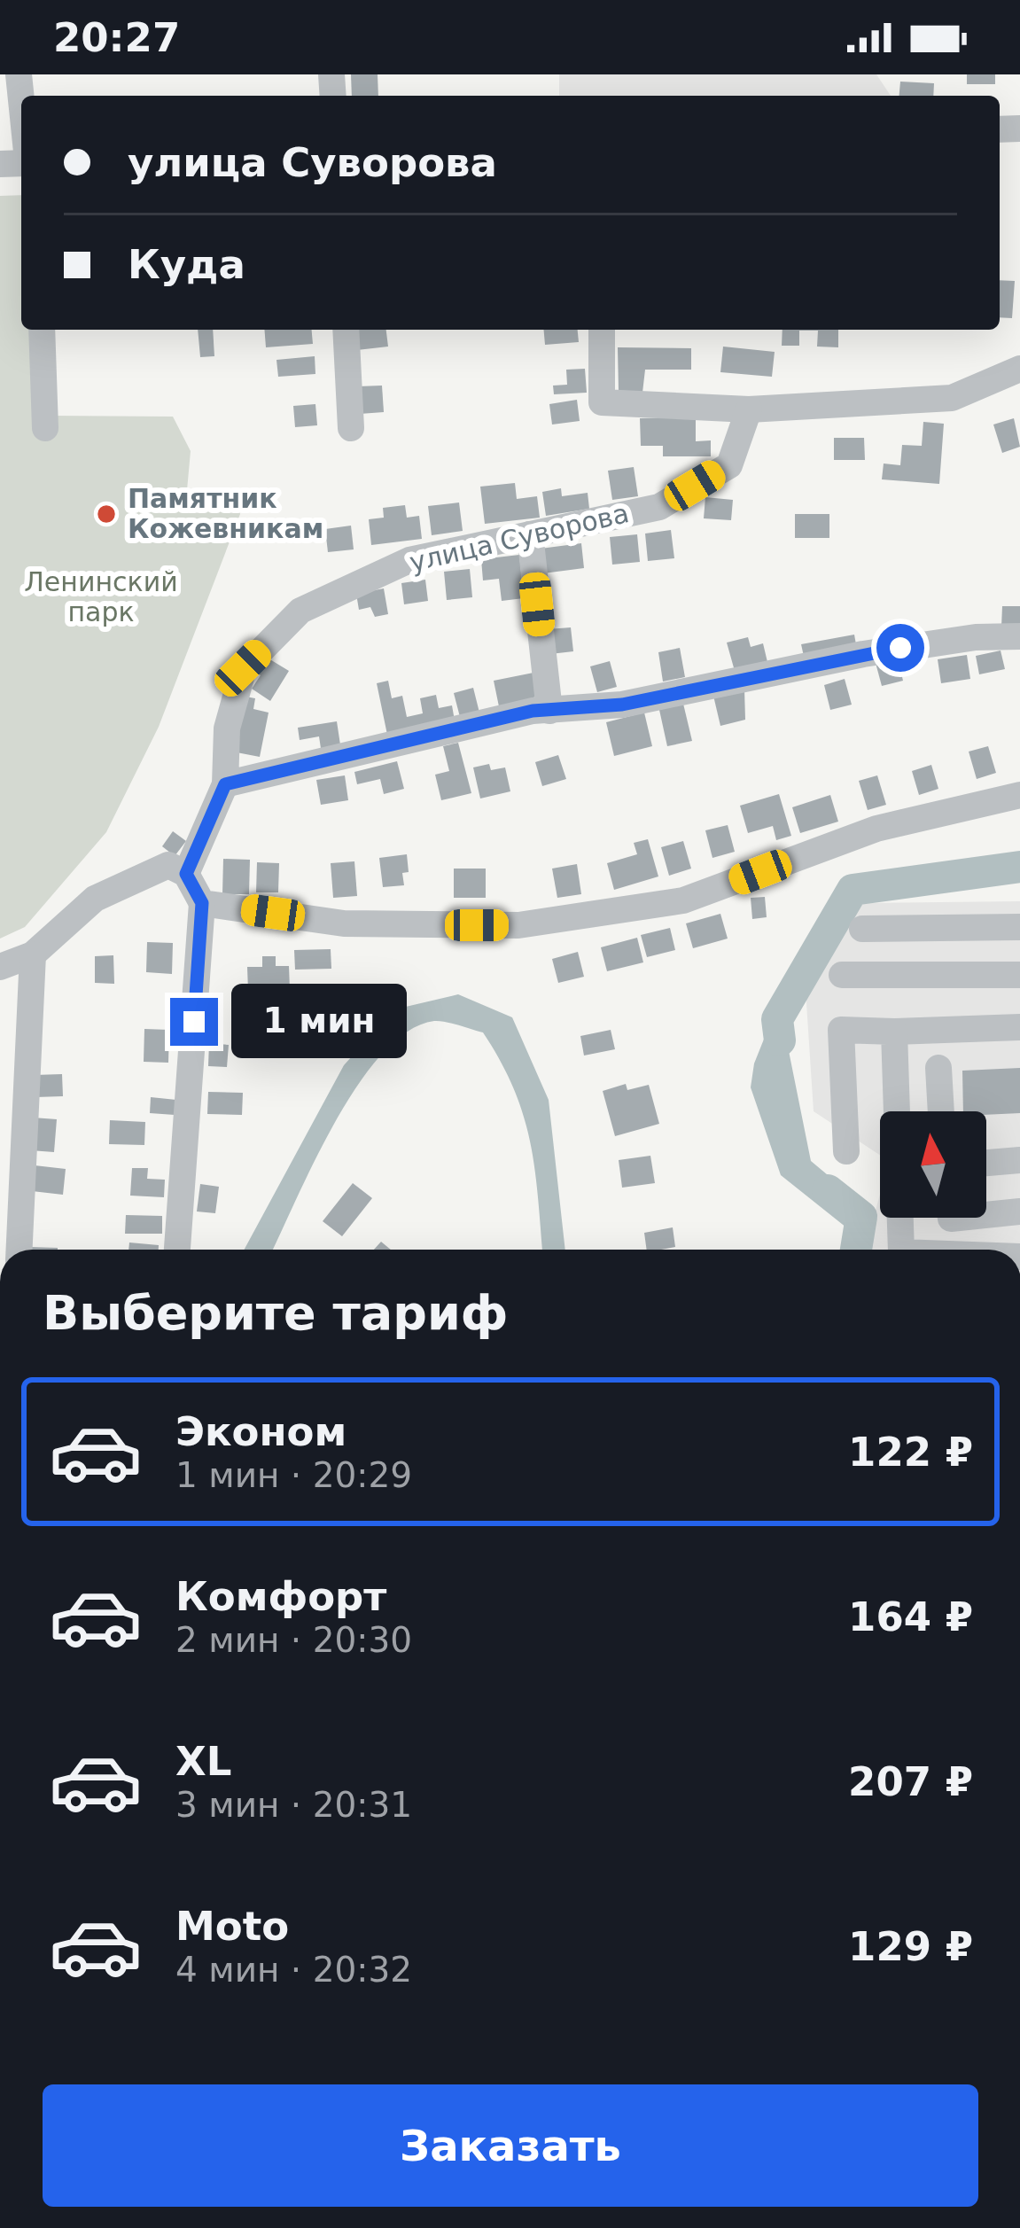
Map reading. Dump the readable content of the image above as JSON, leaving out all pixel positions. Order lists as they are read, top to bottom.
{
  "streets": {
    "street": ["улица Суворова"]
  },
  "parks": ["Ленинский парк"],
  "places": ["Памятник Кожевникам"],
  "north": "top",
  "page": {
    "status": "20:27",
    "banner": ["улица Суворова", "Куда"],
    "bubble": "1 мин",
    "heading": "Выберите тариф",
    "list": [
      {
        "name": "Эконом",
        "note": "1 мин · 20:29",
        "value": "122 ₽"
      },
      {
        "name": "Комфорт",
        "note": "2 мин · 20:30",
        "value": "164 ₽"
      },
      {
        "name": "XL",
        "note": "3 мин · 20:31",
        "value": "207 ₽"
      },
      {
        "name": "Moto",
        "note": "4 мин · 20:32",
        "value": "129 ₽"
      }
    ],
    "buttons": "Заказать"
  }
}
